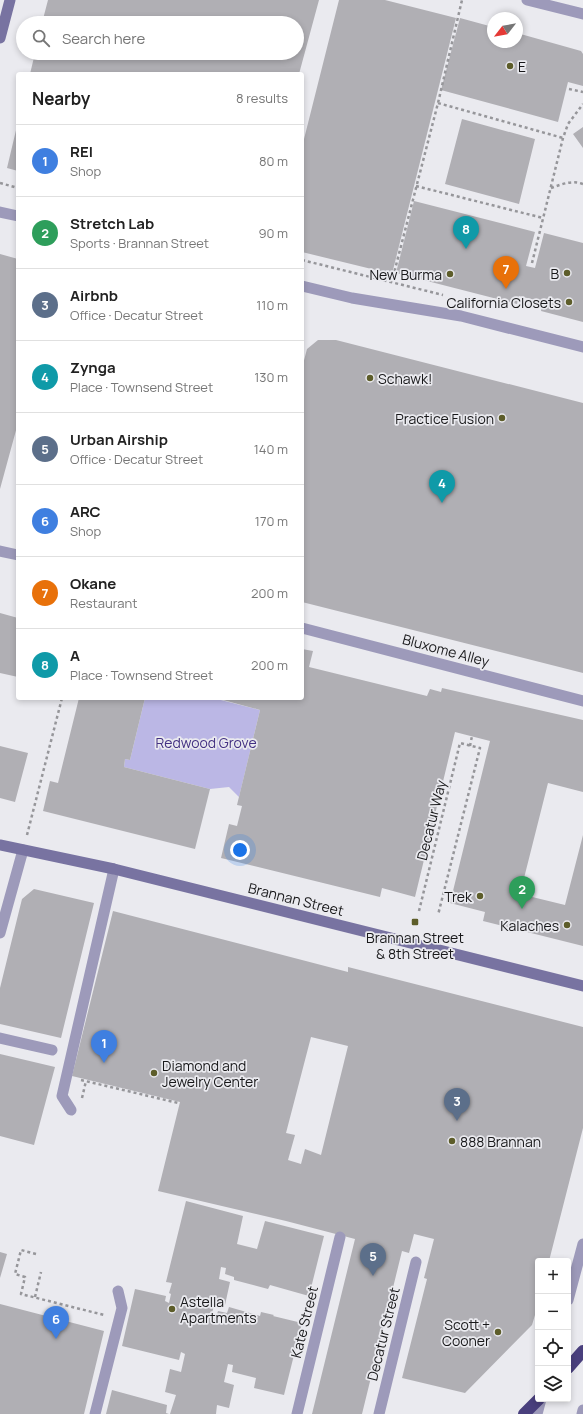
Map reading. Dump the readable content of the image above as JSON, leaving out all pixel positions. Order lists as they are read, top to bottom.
{
  "streets": {
    "main road": ["Brannan Street"],
    "street": ["Bluxome Alley", "Kate Street", "Decatur Street"],
    "path": ["Decatur Way"]
  },
  "parks": ["Redwood Grove"],
  "places": {
    "other": [
      "E",
      "B",
      "New Burma",
      "California Closets",
      "Schawk!",
      "Practice Fusion",
      "Trek",
      "Kalaches",
      "Diamond and Jewelry Center",
      "888 Brannan",
      "Astella Apartments",
      "Scott + Cooner"
    ],
    "transit": ["Brannan Street & 8th Street"]
  },
  "north": "bottom left",
  "page": {
    "search": "Search here",
    "heading": ["Nearby", "8 results"],
    "list": [
      {
        "mark": "1",
        "name": "REI",
        "note": "Shop",
        "value": "80 m"
      },
      {
        "mark": "2",
        "name": "Stretch Lab",
        "note": "Sports · Brannan Street",
        "value": "90 m"
      },
      {
        "mark": "3",
        "name": "Airbnb",
        "note": "Office · Decatur Street",
        "value": "110 m"
      },
      {
        "mark": "4",
        "name": "Zynga",
        "note": "Place · Townsend Street",
        "value": "130 m"
      },
      {
        "mark": "5",
        "name": "Urban Airship",
        "note": "Office · Decatur Street",
        "value": "140 m"
      },
      {
        "mark": "6",
        "name": "ARC",
        "note": "Shop",
        "value": "170 m"
      },
      {
        "mark": "7",
        "name": "Okane",
        "note": "Restaurant",
        "value": "200 m"
      },
      {
        "mark": "8",
        "name": "A",
        "note": "Place · Townsend Street",
        "value": "200 m"
      }
    ],
    "pins": [
      "8",
      "7",
      "4",
      "2",
      "1",
      "3",
      "5",
      "6"
    ],
    "map_buttons": ["+", "−"]
  }
}
